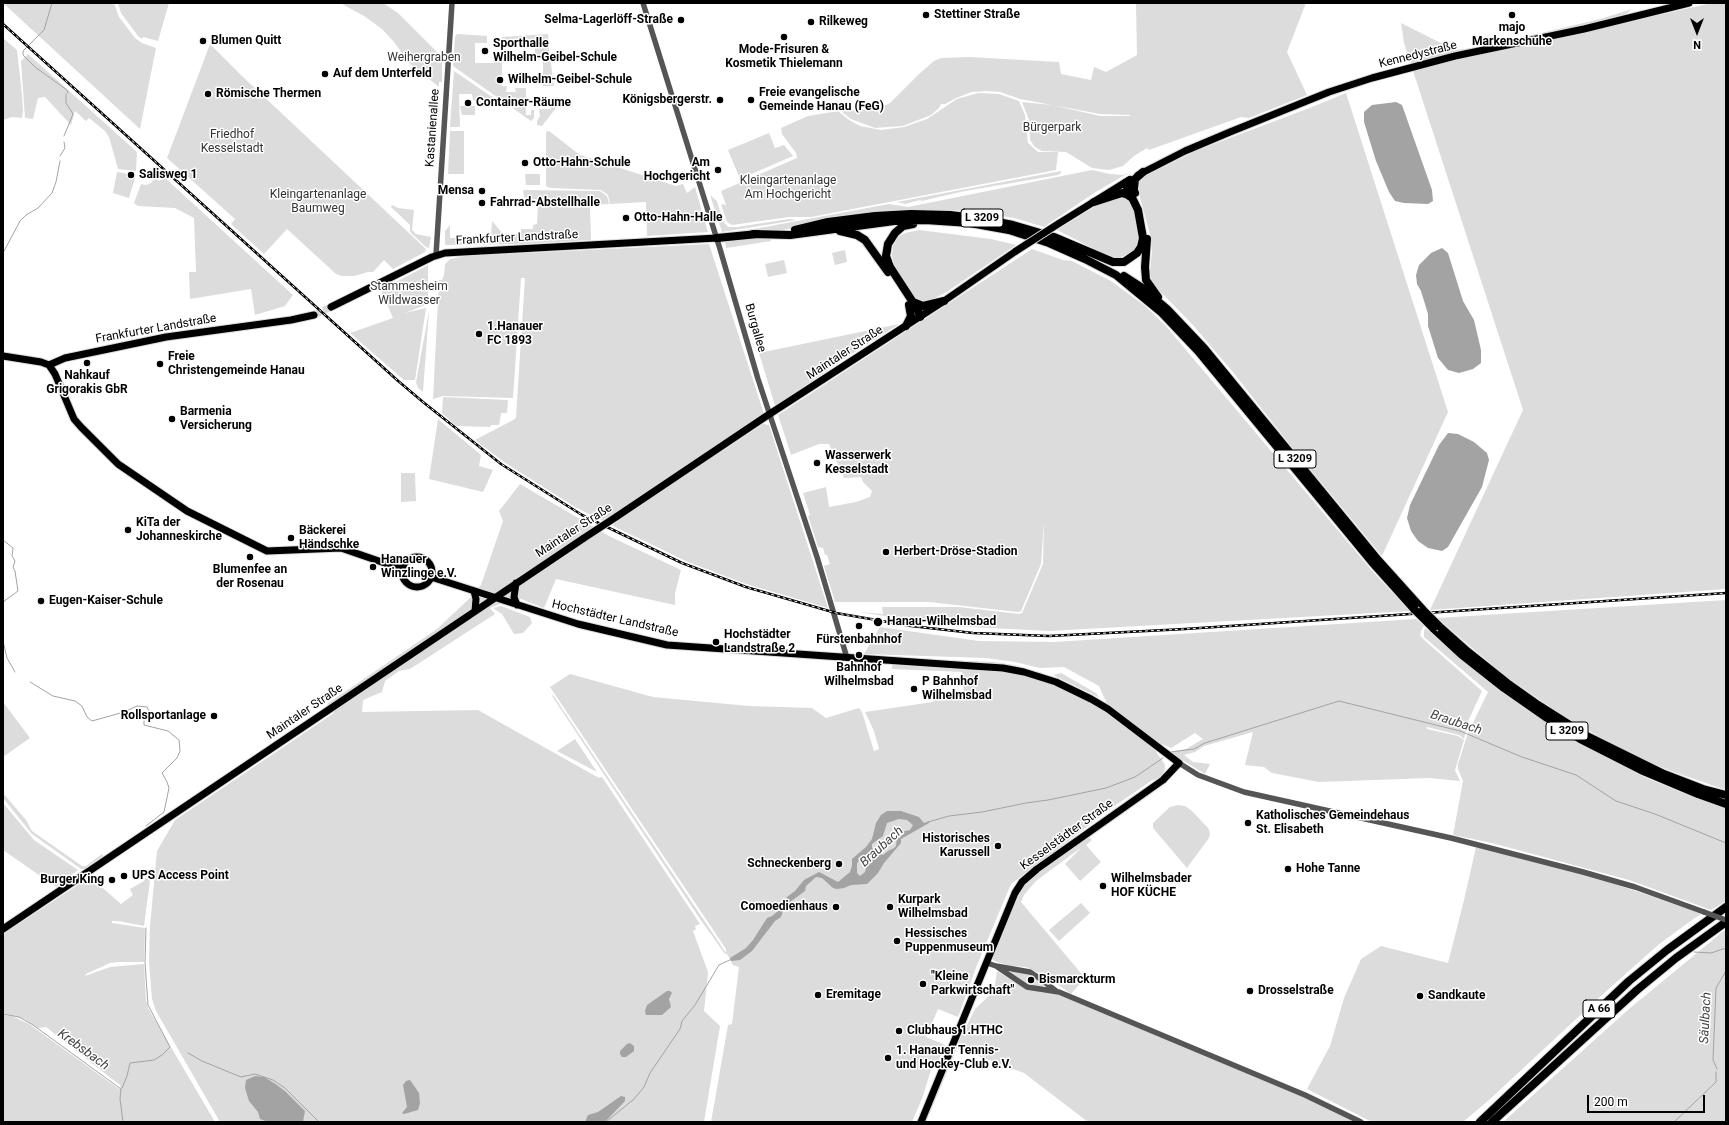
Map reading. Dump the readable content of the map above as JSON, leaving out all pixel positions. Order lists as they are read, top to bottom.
{
  "streets": {
    "highway": ["L 3209", "A 66"],
    "main road": [
      "Kennedystraße",
      "Frankfurter Landstraße",
      "Maintaler Straße",
      "Hochstädter Landstraße",
      "Kesselstädter Straße"
    ],
    "street": ["Kastanienallee", "Burgallee"]
  },
  "crossings": [
    ["Kennedystraße", "Maintaler Straße"],
    ["Kastanienallee", "Frankfurter Landstraße"],
    ["L 3209", "Frankfurter Landstraße"],
    ["L 3209", "Burgallee"],
    ["Frankfurter Landstraße", "Burgallee"],
    ["Burgallee", "Maintaler Straße"],
    ["Burgallee", "Hochstädter Landstraße"],
    ["Maintaler Straße", "Hochstädter Landstraße"],
    ["Hochstädter Landstraße", "Kesselstädter Straße"]
  ],
  "water": ["Braubach", "Säulbach", "Krebsbach"],
  "parks": [
    "Weihergraben",
    "Bürgerpark",
    "Friedhof Kesselstadt",
    "Kleingartenanlage Am Hochgericht",
    "Kleingartenanlage Baumweg",
    "Stammesheim Wildwasser"
  ],
  "places": [
    "Stettiner Straße",
    "majo Markenschuhe",
    "Selma-Lagerlöff-Straße",
    "Rilkeweg",
    "Mode-Frisuren & Kosmetik Thielemann",
    "Blumen Quitt",
    "Sporthalle Wilhelm-Geibel-Schule",
    "Auf dem Unterfeld",
    "Wilhelm-Geibel-Schule",
    "Römische Thermen",
    "Königsbergerstr.",
    "Freie evangelische Gemeinde Hanau (FeG)",
    "Container-Räume",
    "Otto-Hahn-Schule",
    "Am Hochgericht",
    "Salisweg 1",
    "Mensa",
    "Fahrrad-Abstellhalle",
    "Otto-Hahn-Halle",
    "1.Hanauer FC 1893",
    "Nahkauf Grigorakis GbR",
    "Freie Christengemeinde Hanau",
    "Barmenia Versicherung",
    "Wasserwerk Kesselstadt",
    "KiTa der Johanneskirche",
    "Bäckerei Händschke",
    "Herbert-Dröse-Stadion",
    "Blumenfee an der Rosenau",
    "Hanauer Winzlinge e.V.",
    "Eugen-Kaiser-Schule",
    "Hanau-Wilhelmsbad",
    "Fürstenbahnhof",
    "Hochstädter Landstraße 2",
    "Bahnhof Wilhelmsbad",
    "P Bahnhof Wilhelmsbad",
    "Rollsportanlage",
    "Katholisches Gemeindehaus St. Elisabeth",
    "Historisches Karussell",
    "Schneckenberg",
    "Hohe Tanne",
    "UPS Access Point",
    "Burger King",
    "Wilhelmsbader HOF KÜCHE",
    "Comoedienhaus",
    "Kurpark Wilhelmsbad",
    "Hessisches Puppenmuseum",
    "Bismarckturm",
    "\"Kleine Parkwirtschaft\"",
    "Drosselstraße",
    "Eremitage",
    "Sandkaute",
    "Clubhaus 1.HTHC",
    "1. Hanauer Tennis- und Hockey-Club e.V."
  ],
  "scale_bar": "200 m",
  "north": "bottom"
}
